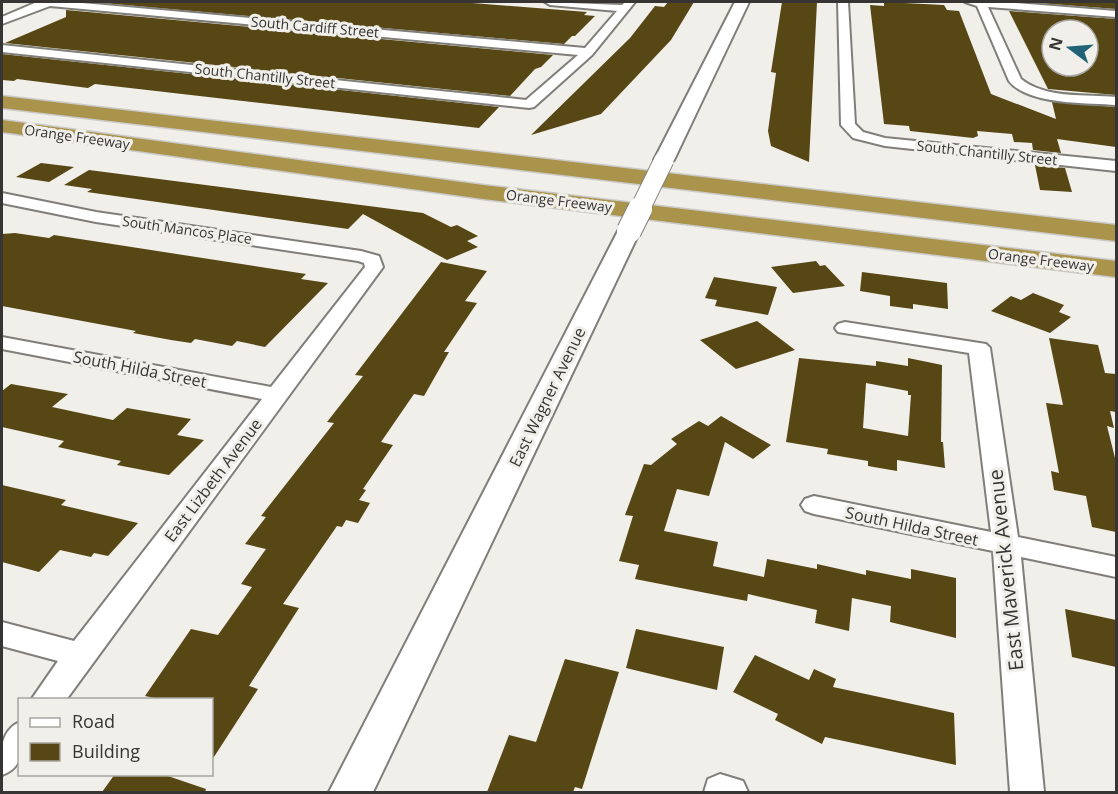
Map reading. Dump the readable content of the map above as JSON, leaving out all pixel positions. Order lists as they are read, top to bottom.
{
  "streets": {
    "highway": ["Orange Freeway"],
    "street": [
      "South Cardiff Street",
      "South Chantilly Street",
      "South Mancos Place",
      "South Hilda Street",
      "East Wagner Avenue",
      "East Lizbeth Avenue",
      "East Maverick Avenue"
    ]
  },
  "crossings": [
    ["South Cardiff Street", "South Chantilly Street"],
    ["South Mancos Place", "East Lizbeth Avenue"],
    ["South Hilda Street", "East Lizbeth Avenue"],
    ["South Hilda Street", "East Maverick Avenue"]
  ],
  "legend": ["Road", "Building"],
  "north": "left"
}
